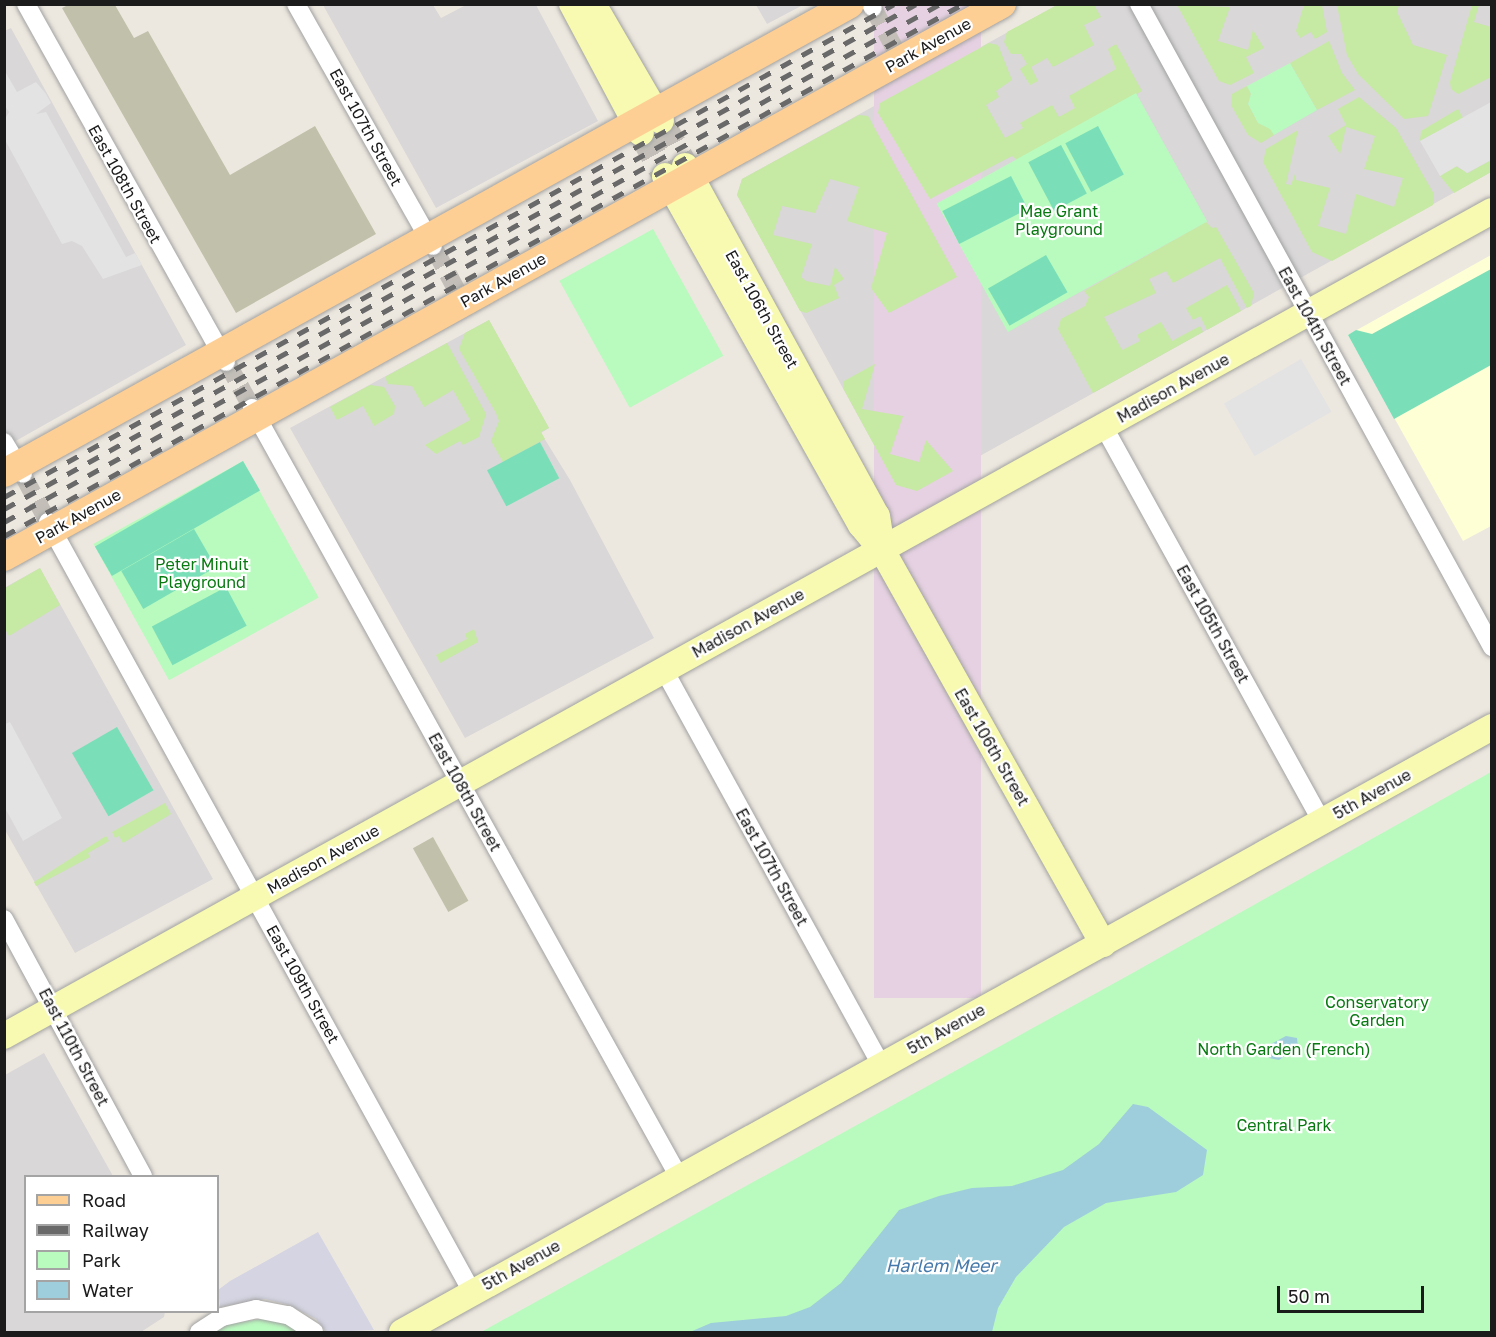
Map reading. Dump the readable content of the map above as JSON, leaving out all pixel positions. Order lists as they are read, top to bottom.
{
  "streets": {
    "main road": [
      "Park Avenue",
      "East 106th Street",
      "Madison Avenue",
      "5th Avenue"
    ],
    "street": [
      "East 107th Street",
      "East 108th Street",
      "East 104th Street",
      "East 105th Street",
      "East 109th Street",
      "East 110th Street"
    ]
  },
  "crossings": [
    ["Park Avenue", "East 108th Street"],
    ["Park Avenue", "East 106th Street"],
    ["Park Avenue", "East 109th Street"],
    ["East 107th Street", "Madison Avenue"],
    ["East 107th Street", "5th Avenue"],
    ["East 108th Street", "Madison Avenue"],
    ["East 108th Street", "5th Avenue"],
    ["East 106th Street", "Madison Avenue"],
    ["East 106th Street", "5th Avenue"],
    ["East 104th Street", "Madison Avenue"],
    ["Madison Avenue", "East 105th Street"],
    ["Madison Avenue", "East 109th Street"],
    ["Madison Avenue", "East 110th Street"],
    ["East 105th Street", "5th Avenue"],
    ["5th Avenue", "East 109th Street"]
  ],
  "water": ["Harlem Meer"],
  "parks": [
    "Mae Grant Playground",
    "Peter Minuit Playground",
    "Conservatory Garden",
    "North Garden (French)",
    "Central Park"
  ],
  "legend": [
    "Road",
    "Railway",
    "Park",
    "Water"
  ],
  "scale_bar": "50 m"
}
